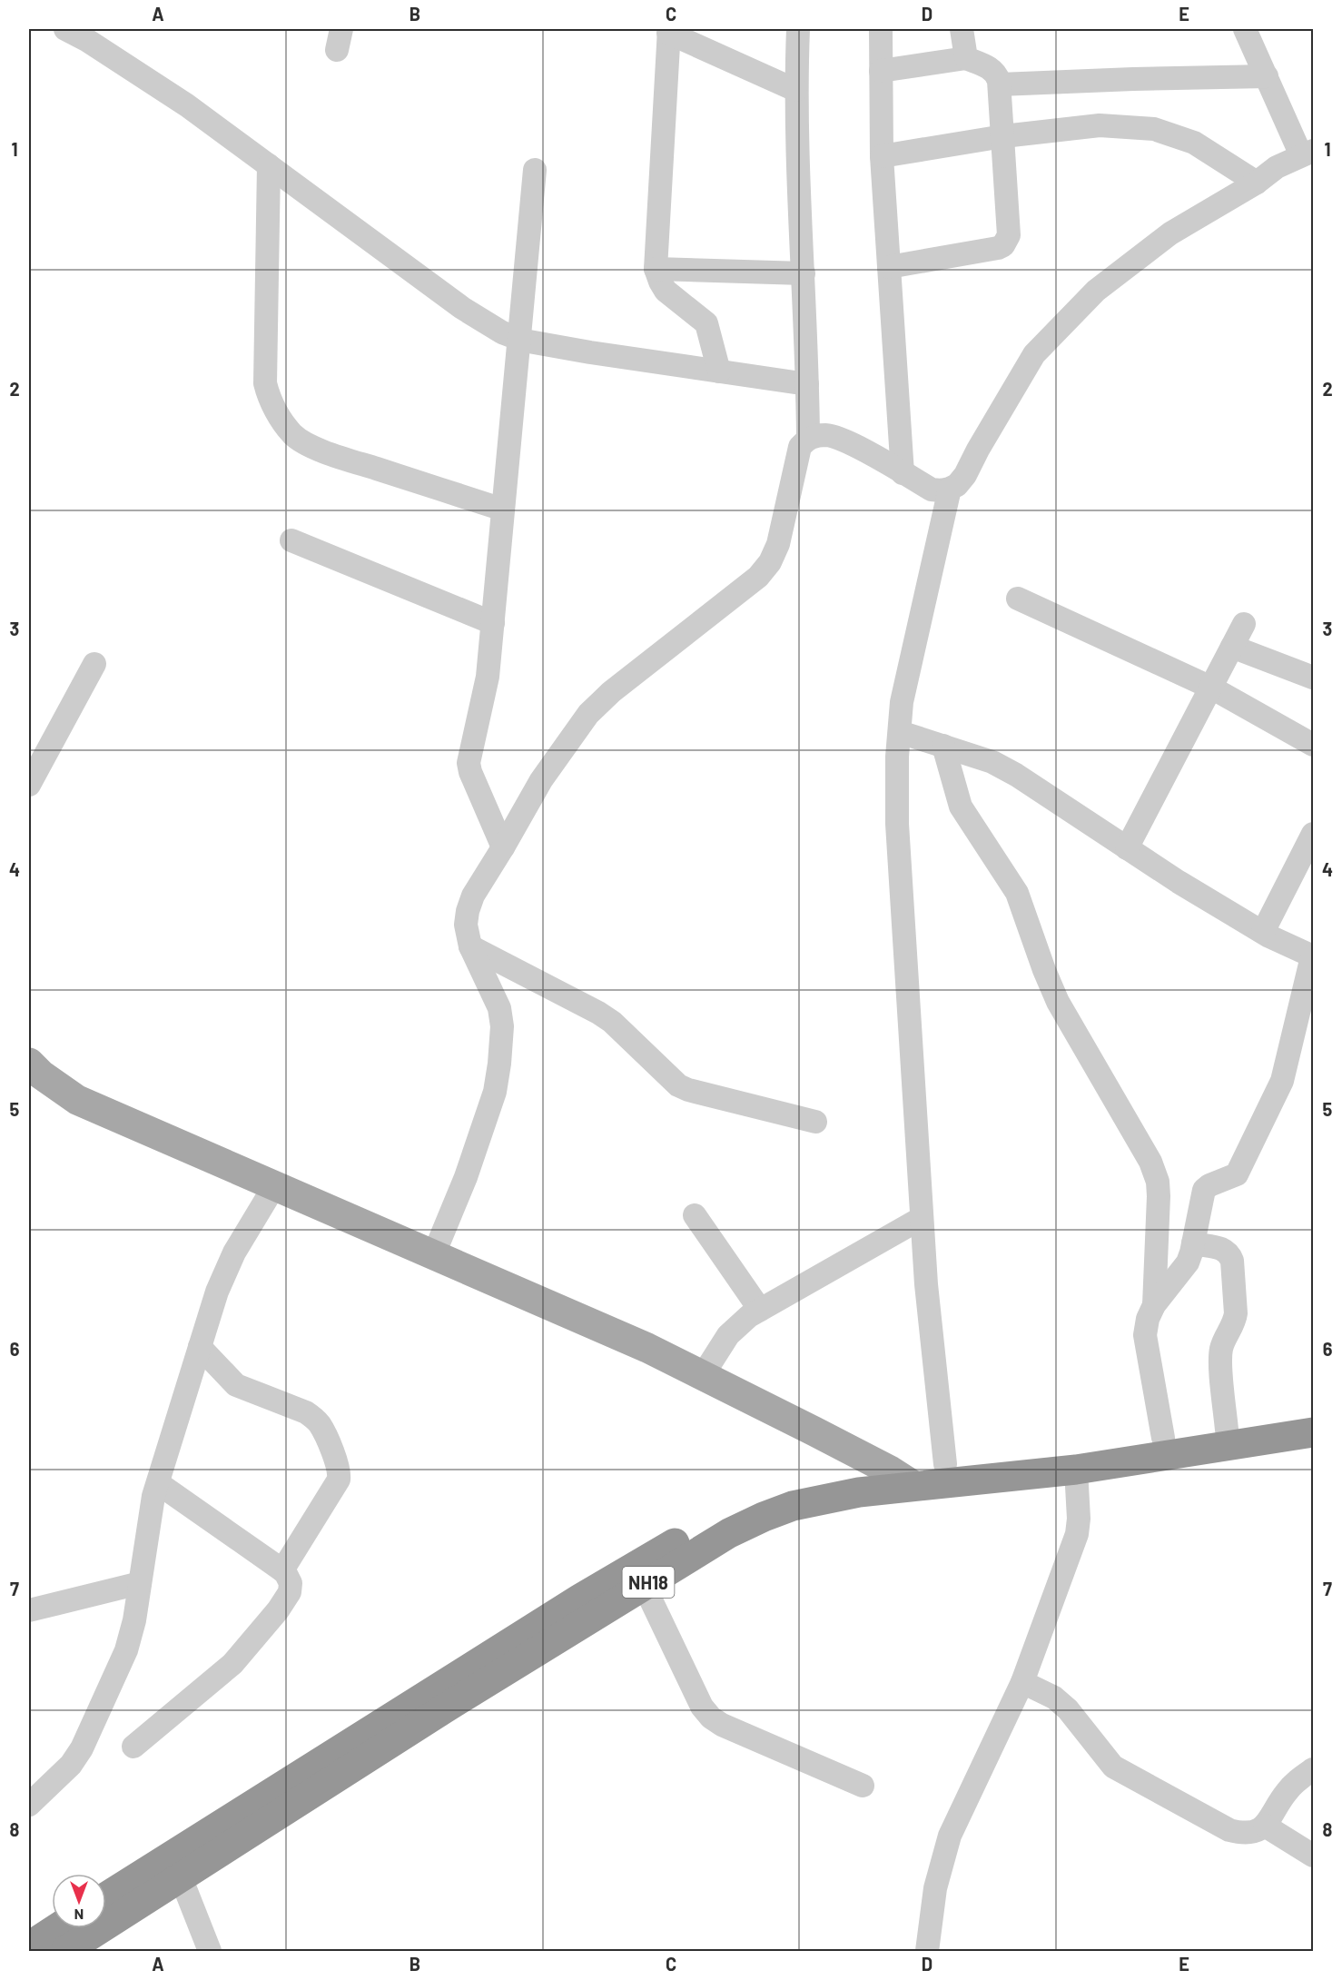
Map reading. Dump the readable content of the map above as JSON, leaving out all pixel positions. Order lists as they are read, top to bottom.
{
  "streets": {
    "highway": ["NH18"]
  },
  "north": "bottom",
  "grid": {
    "columns": [
      "A",
      "B",
      "C",
      "D",
      "E"
    ],
    "rows": [
      "1",
      "2",
      "3",
      "4",
      "5",
      "6",
      "7",
      "8"
    ]
  }
}
